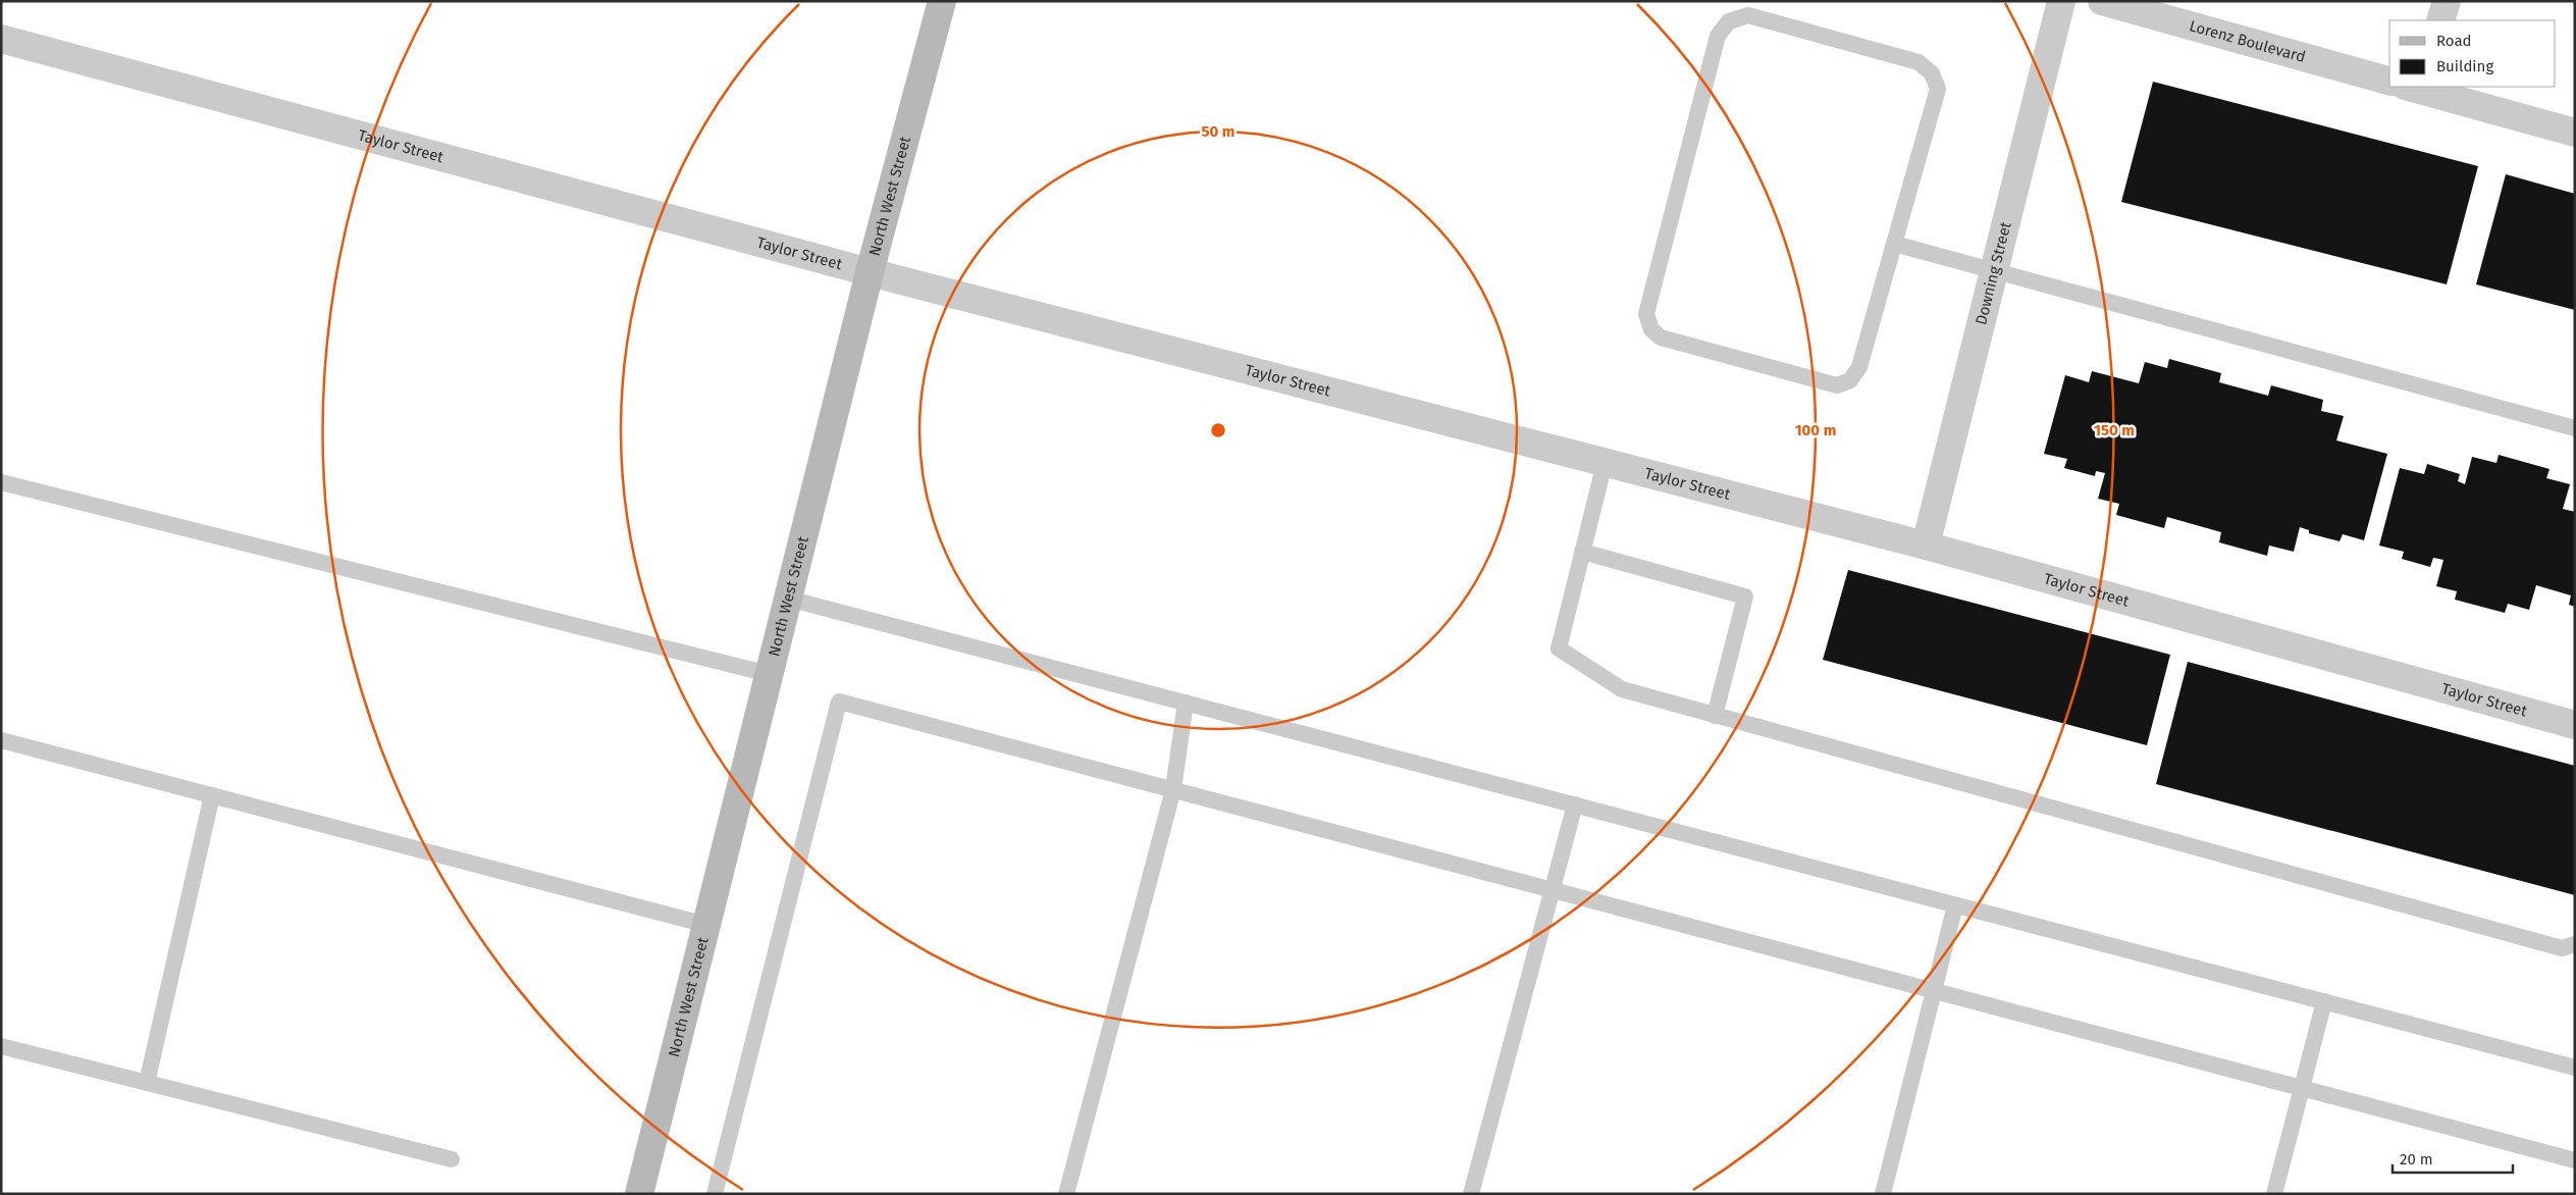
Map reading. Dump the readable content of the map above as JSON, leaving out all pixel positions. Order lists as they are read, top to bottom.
{
  "streets": {
    "street": [
      "Lorenz Boulevard",
      "Taylor Street",
      "North West Street",
      "Downing Street"
    ]
  },
  "crossings": [
    ["Taylor Street", "North West Street"],
    ["Taylor Street", "Downing Street"]
  ],
  "legend": ["Road", "Building"],
  "scale_bar": "20 m",
  "rings": ["50 m", "100 m", "150 m"]
}
